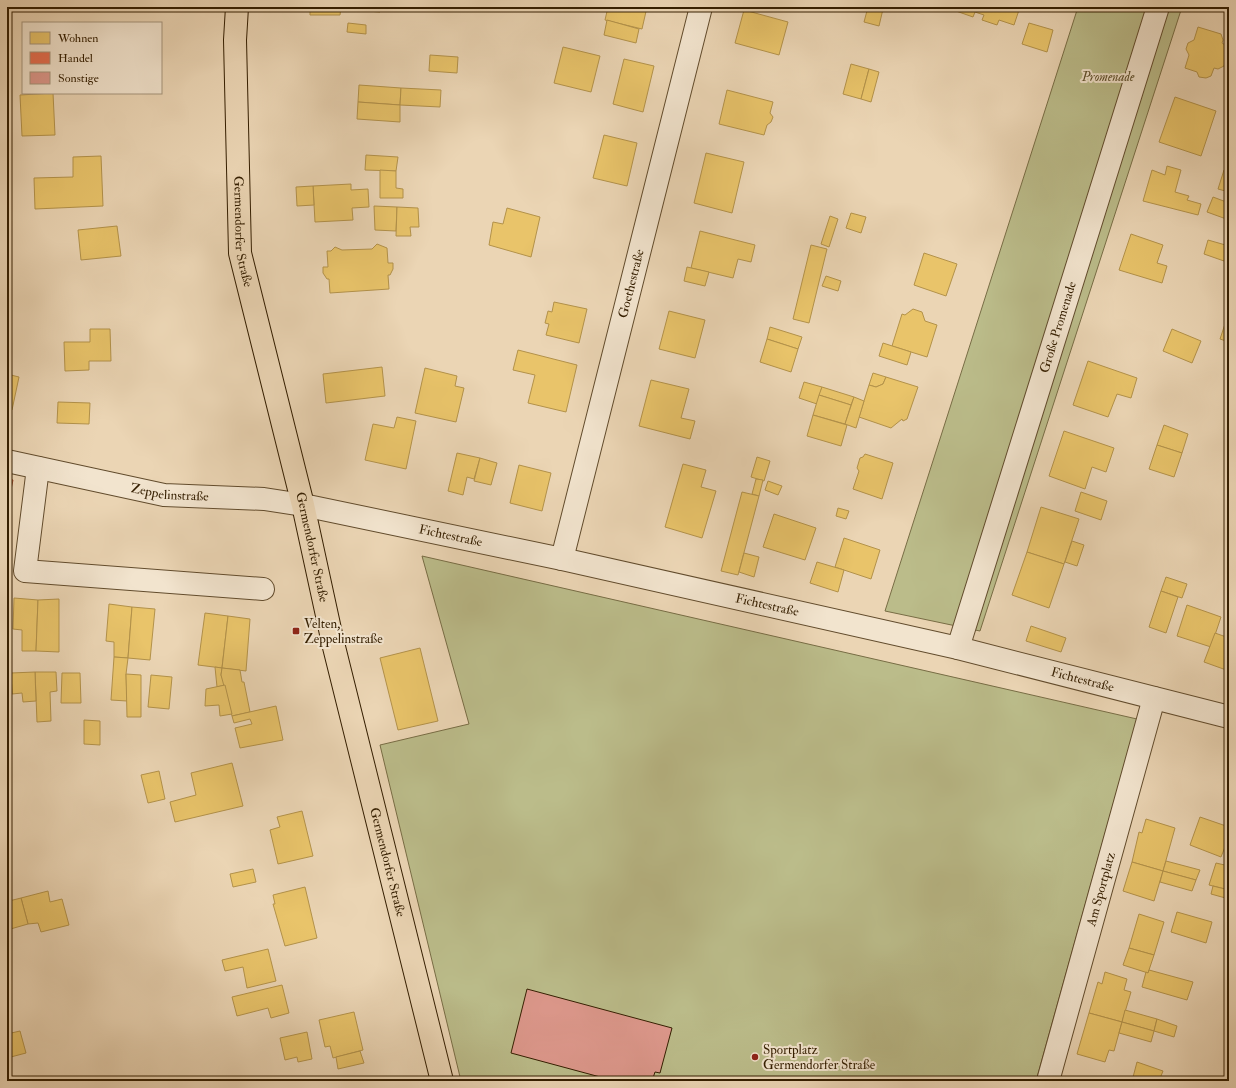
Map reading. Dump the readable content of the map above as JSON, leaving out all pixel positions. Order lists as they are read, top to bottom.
{
  "streets": {
    "main road": ["Germendorfer Straße"],
    "street": [
      "Goethestraße",
      "Große Promenade",
      "Zeppelinstraße",
      "Fichtestraße",
      "Am Sportplatz"
    ]
  },
  "crossings": [
    ["Germendorfer Straße", "Zeppelinstraße"],
    ["Germendorfer Straße", "Fichtestraße"],
    ["Goethestraße", "Fichtestraße"],
    ["Große Promenade", "Fichtestraße"],
    ["Zeppelinstraße", "Fichtestraße"],
    ["Fichtestraße", "Am Sportplatz"]
  ],
  "parks": ["Promenade"],
  "places": {
    "transit": ["Velten, Zeppelinstraße"],
    "other": ["Sportplatz Germendorfer Straße"]
  },
  "legend": ["Wohnen", "Handel", "Sonstige"]
}
